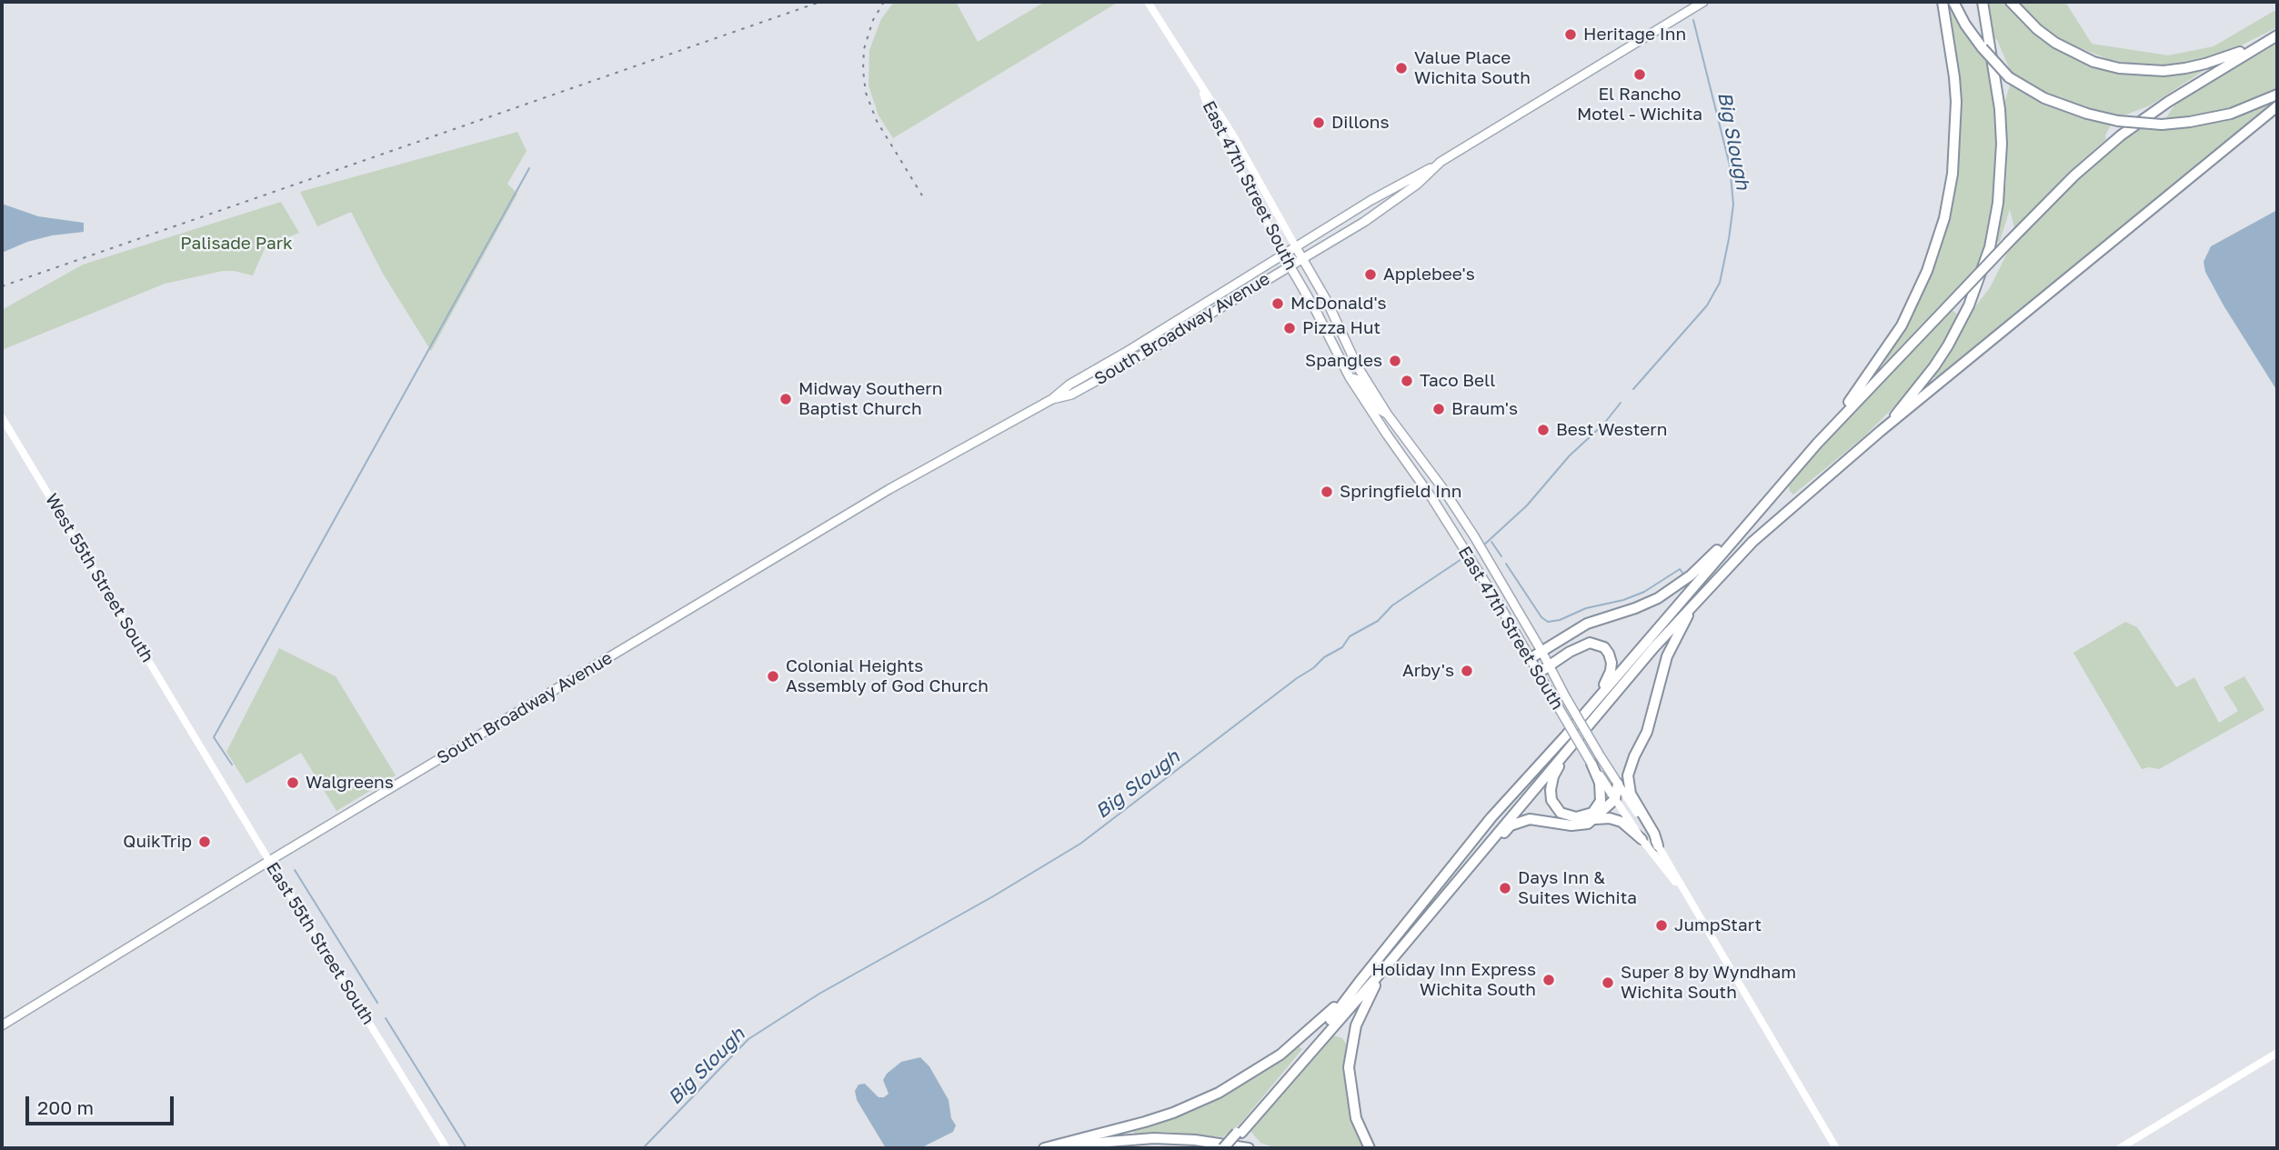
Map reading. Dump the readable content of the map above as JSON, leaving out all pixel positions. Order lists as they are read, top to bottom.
{
  "streets": {
    "main road": ["East 47th Street South", "South Broadway Avenue"],
    "street": ["West 55th Street South", "East 55th Street South"]
  },
  "crossings": [
    ["East 47th Street South", "South Broadway Avenue"],
    ["South Broadway Avenue", "East 55th Street South"],
    ["West 55th Street South", "East 55th Street South"]
  ],
  "water": ["Big Slough"],
  "parks": ["Palisade Park"],
  "places": [
    "Heritage Inn",
    "Value Place Wichita South",
    "El Rancho Motel - Wichita",
    "Dillons",
    "Applebee's",
    "McDonald's",
    "Pizza Hut",
    "Spangles",
    "Taco Bell",
    "Midway Southern Baptist Church",
    "Braum's",
    "Best Western",
    "Springfield Inn",
    "Arby's",
    "Colonial Heights Assembly of God Church",
    "Walgreens",
    "QuikTrip",
    "Days Inn & Suites Wichita",
    "JumpStart",
    "Holiday Inn Express Wichita South",
    "Super 8 by Wyndham Wichita South"
  ],
  "scale_bar": "200 m"
}
